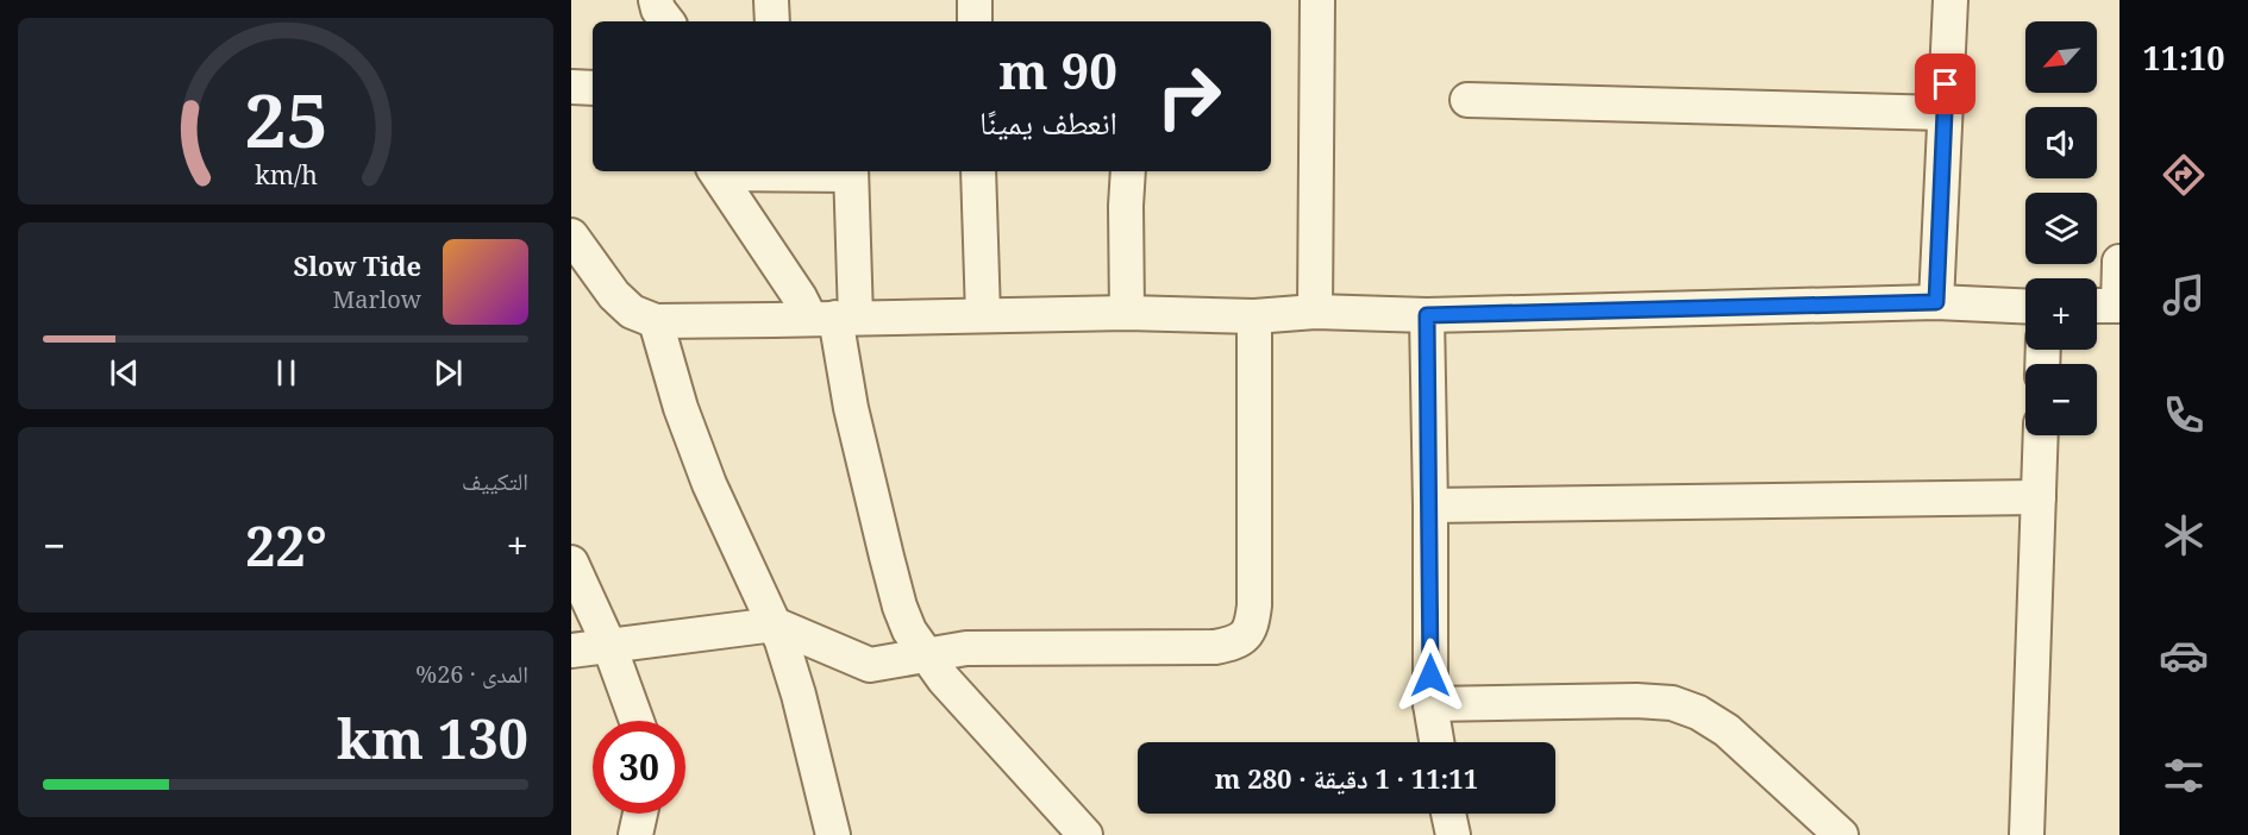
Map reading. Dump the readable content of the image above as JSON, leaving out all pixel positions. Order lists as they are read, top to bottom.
{
  "north": "bottom left",
  "page": {
    "tabs": "11:10",
    "map_buttons": ["+", "−"],
    "turn": ["90 m", "انعطف يمينًا"],
    "song": ["Slow Tide", "Marlow"],
    "tile": [
      "التكييف",
      ["المدى · 26%", "130 km"]
    ],
    "heat": ["−", "22°", "+"],
    "limit": "30",
    "trip": "11:11 · 1 دقيقة · 280 m",
    "gauge": ["25", "km/h"]
  }
}
